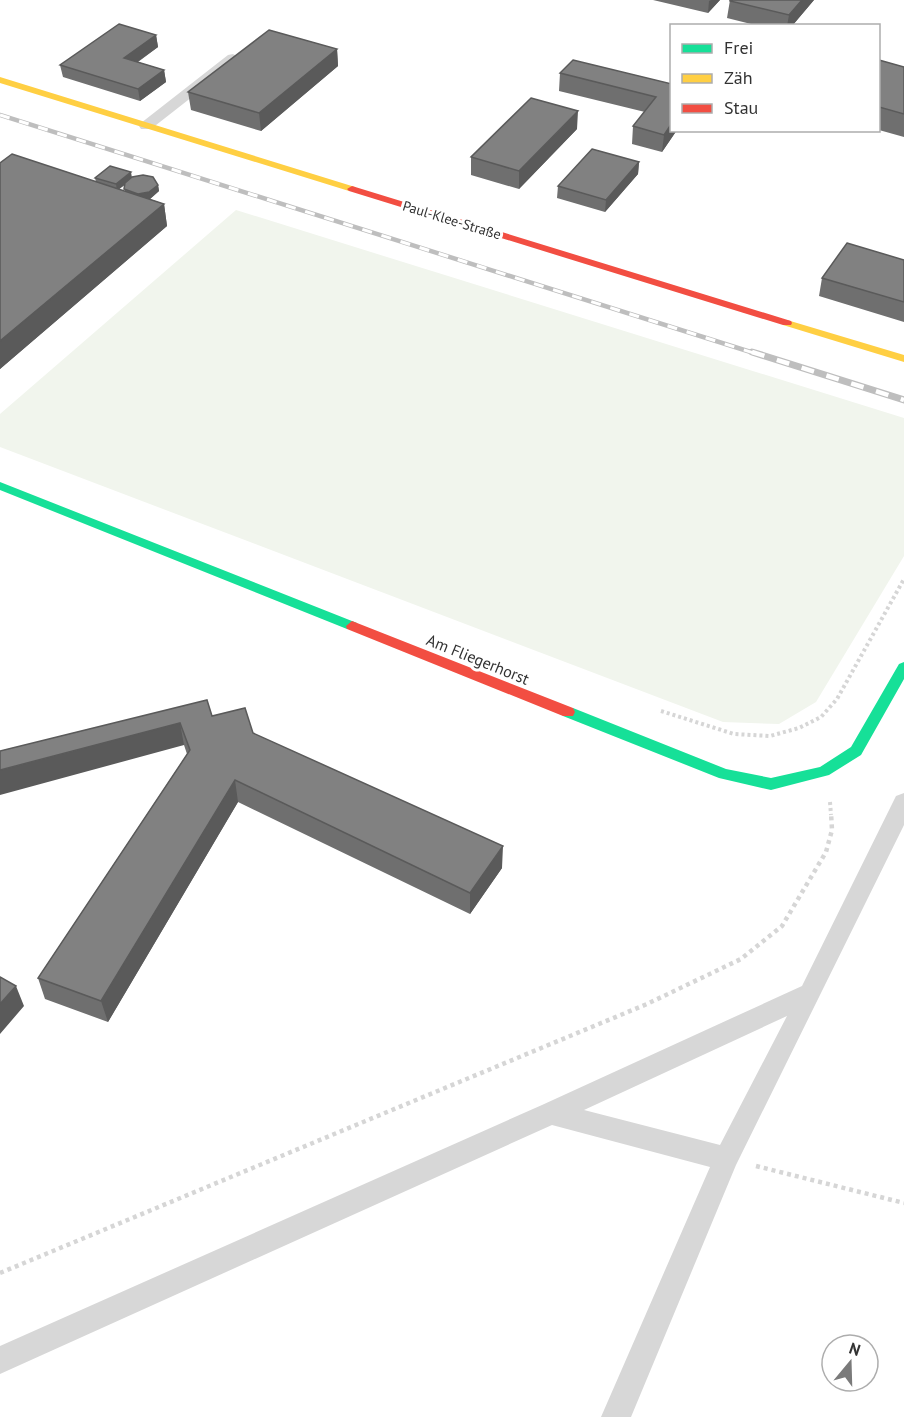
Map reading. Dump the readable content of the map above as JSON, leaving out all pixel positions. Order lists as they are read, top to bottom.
{
  "streets": {
    "street": ["Paul-Klee-Straße", "Am Fliegerhorst"]
  },
  "legend": ["Frei", "Zäh", "Stau"],
  "north": "top"
}
